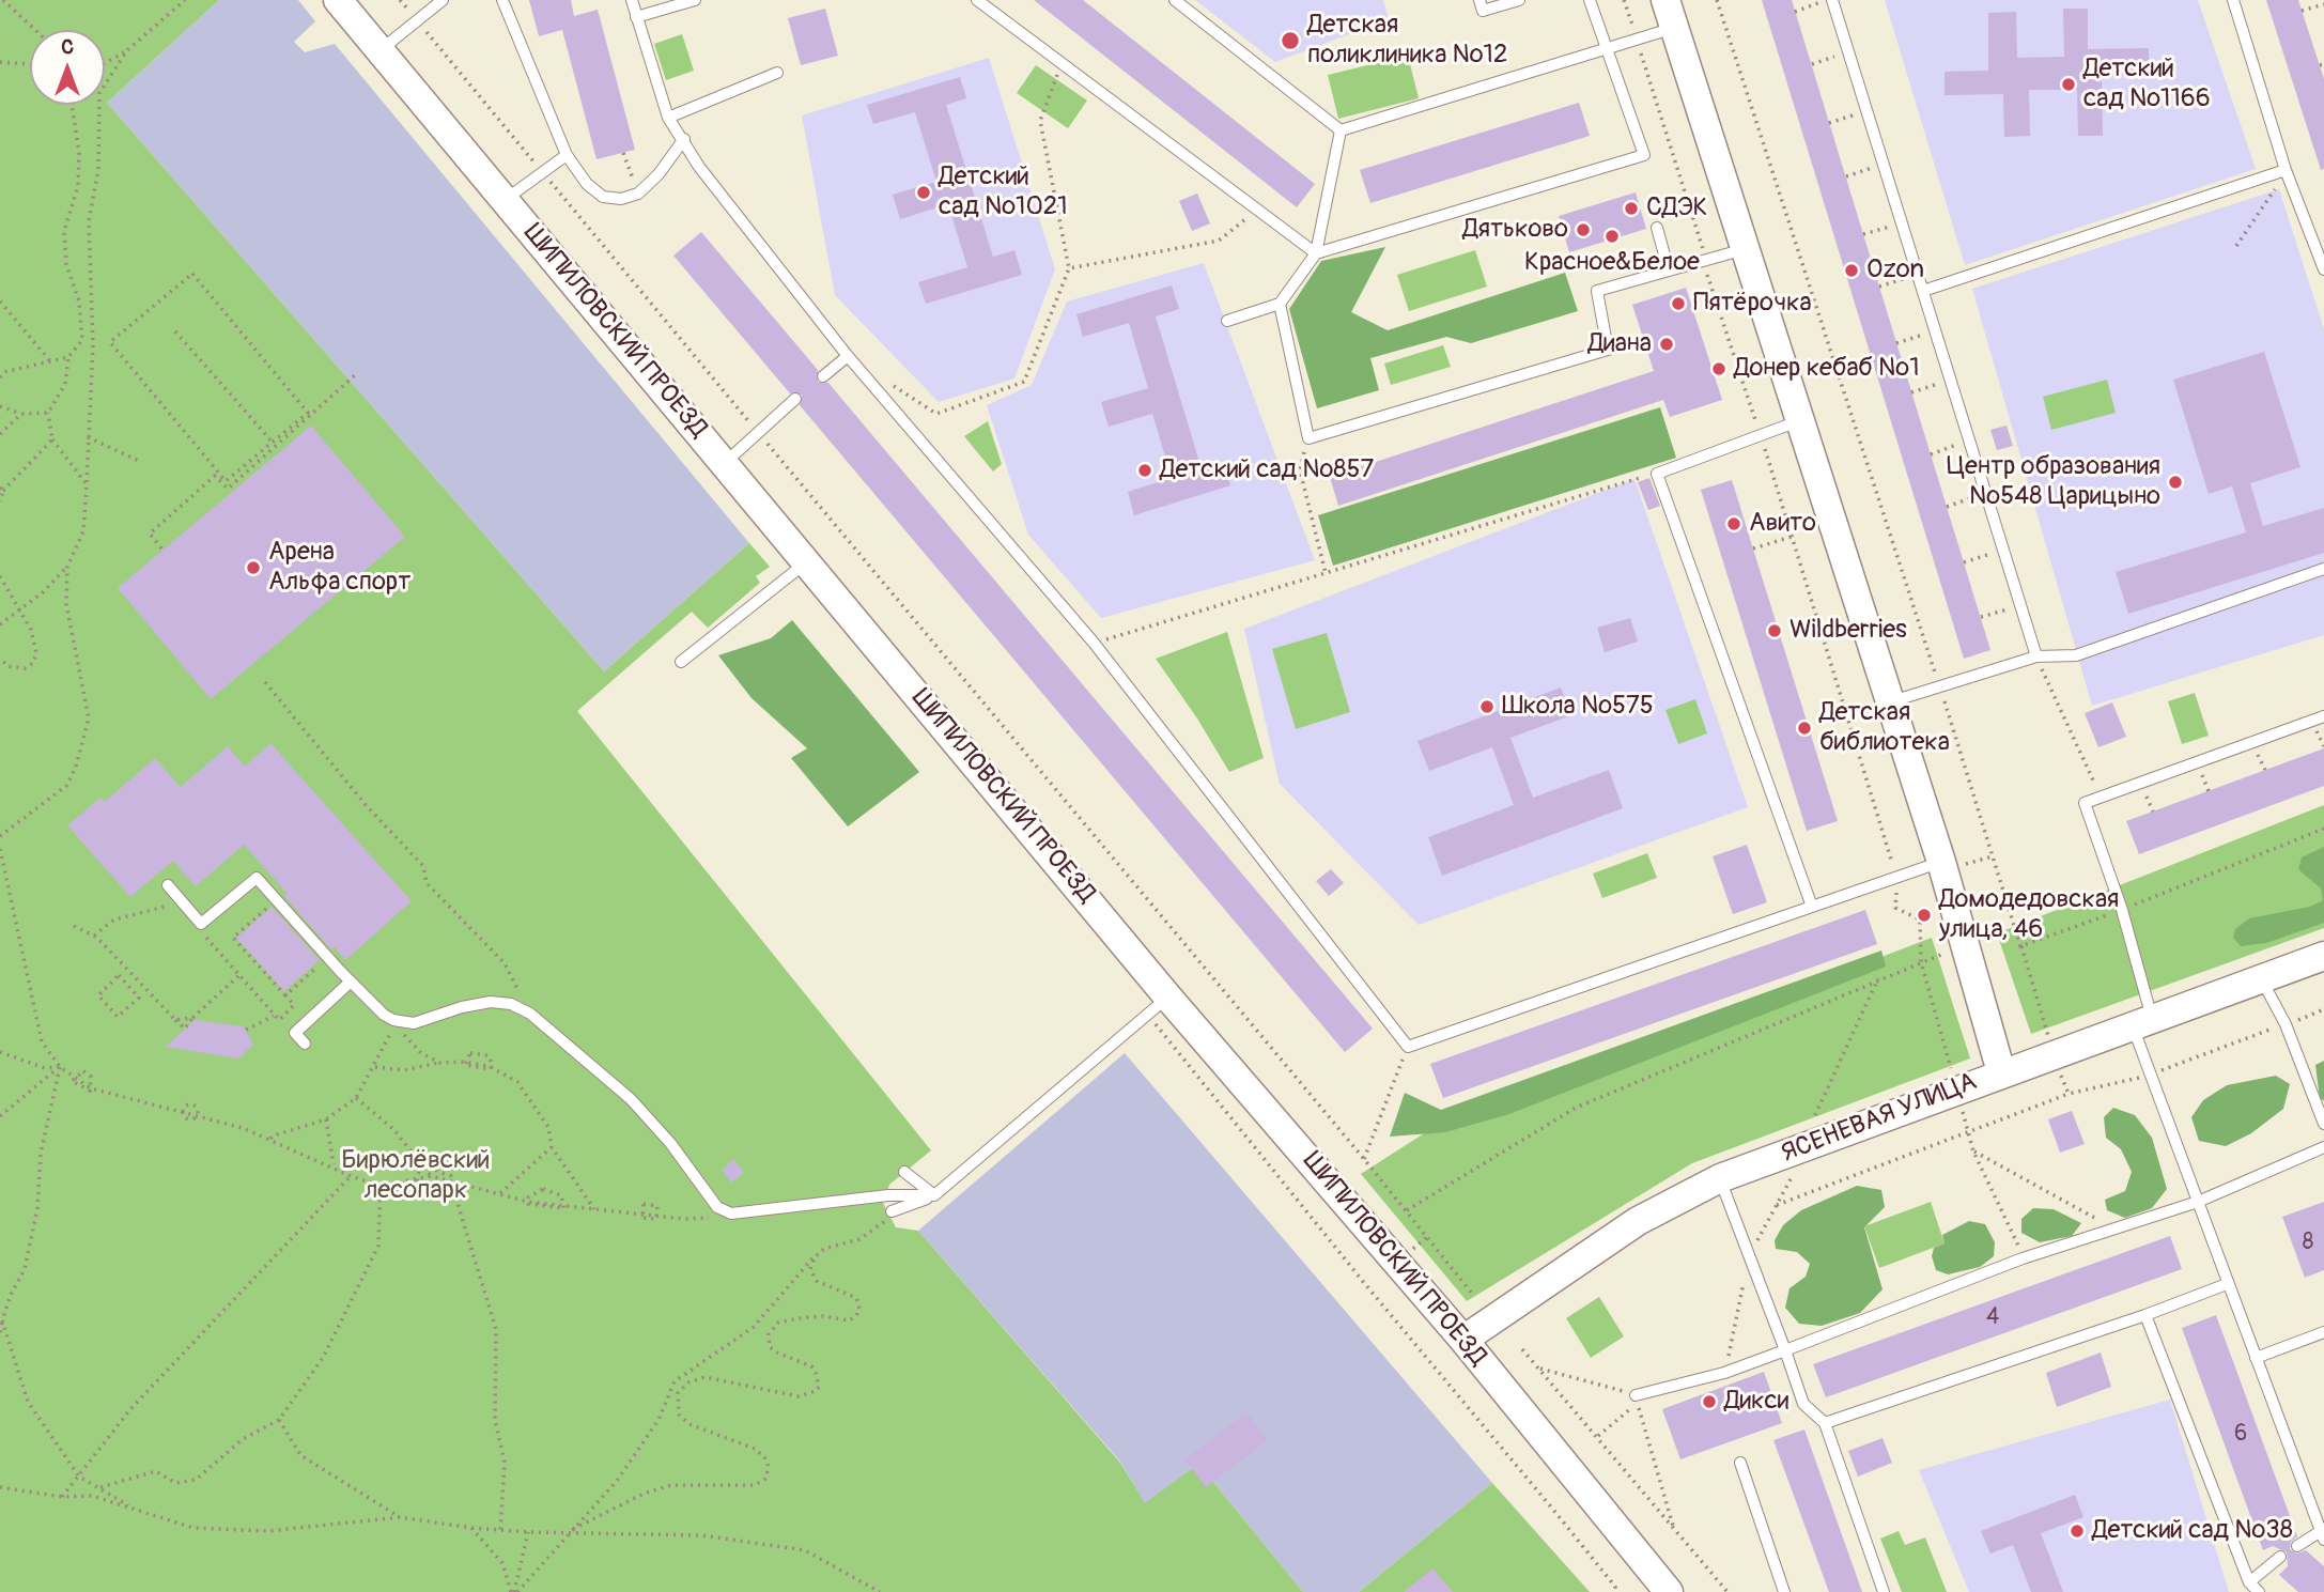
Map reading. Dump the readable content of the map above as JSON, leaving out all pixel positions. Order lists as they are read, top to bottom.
{
  "streets": {
    "main road": ["ШИПИЛОВСКИЙ ПРОЕЗД", "ЯСЕНЕВАЯ УЛИЦА"]
  },
  "crossings": [
    ["ШИПИЛОВСКИЙ ПРОЕЗД", "ЯСЕНЕВАЯ УЛИЦА"]
  ],
  "parks": ["Бирюлёвский лесопарк"],
  "places": [
    "Детская поликлиника №12",
    "Детский сад №1166",
    "Детский сад №1021",
    "СДЭК",
    "Дятьково",
    "Красное&Белое",
    "Ozon",
    "Пятёрочка",
    "Диана",
    "Донер кебаб №1",
    "Детский сад №857",
    "Центр образования №548 Царицыно",
    "Авито",
    "Арена Альфа спорт",
    "Wildberries",
    "Школа №575",
    "Детская библиотека",
    "Домодедовская улица, 46",
    "Дикси",
    "Детский сад №38"
  ],
  "house_numbers": ["8", "4", "6"],
  "north": "top"
}
